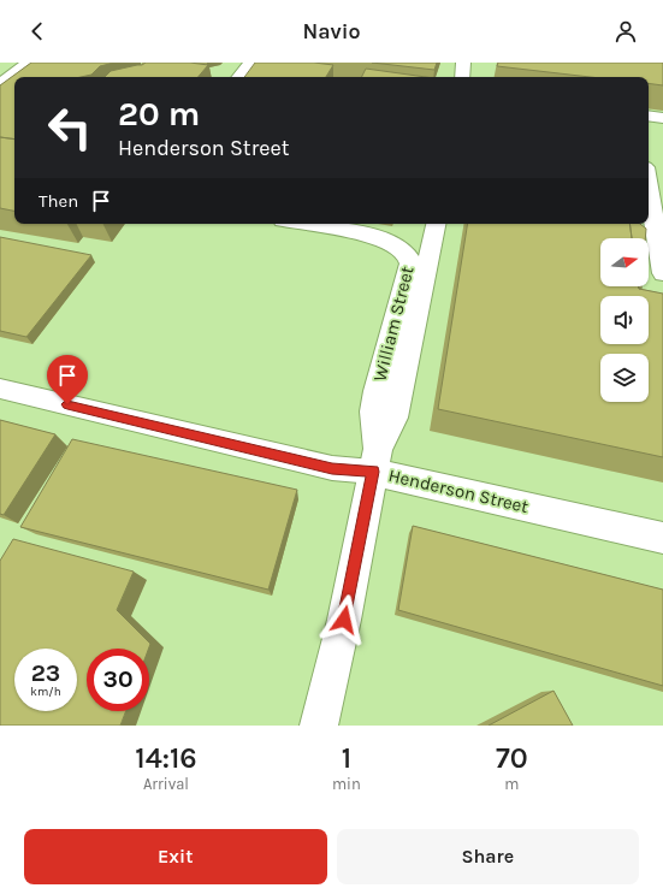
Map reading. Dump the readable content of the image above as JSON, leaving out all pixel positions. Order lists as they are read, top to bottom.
{
  "streets": {
    "street": ["William Street", "Henderson Street"]
  },
  "crossings": [
    ["William Street", "Henderson Street"]
  ],
  "north": "right",
  "page": {
    "header": "Navio",
    "turn": ["20 m", "Henderson Street"],
    "then": "Then",
    "speed": "23 km/h",
    "limit": "30",
    "eta": [
      "14:16",
      "Arrival",
      "1",
      "min",
      "70",
      "m"
    ],
    "buttons": ["Exit", "Share"]
  }
}
